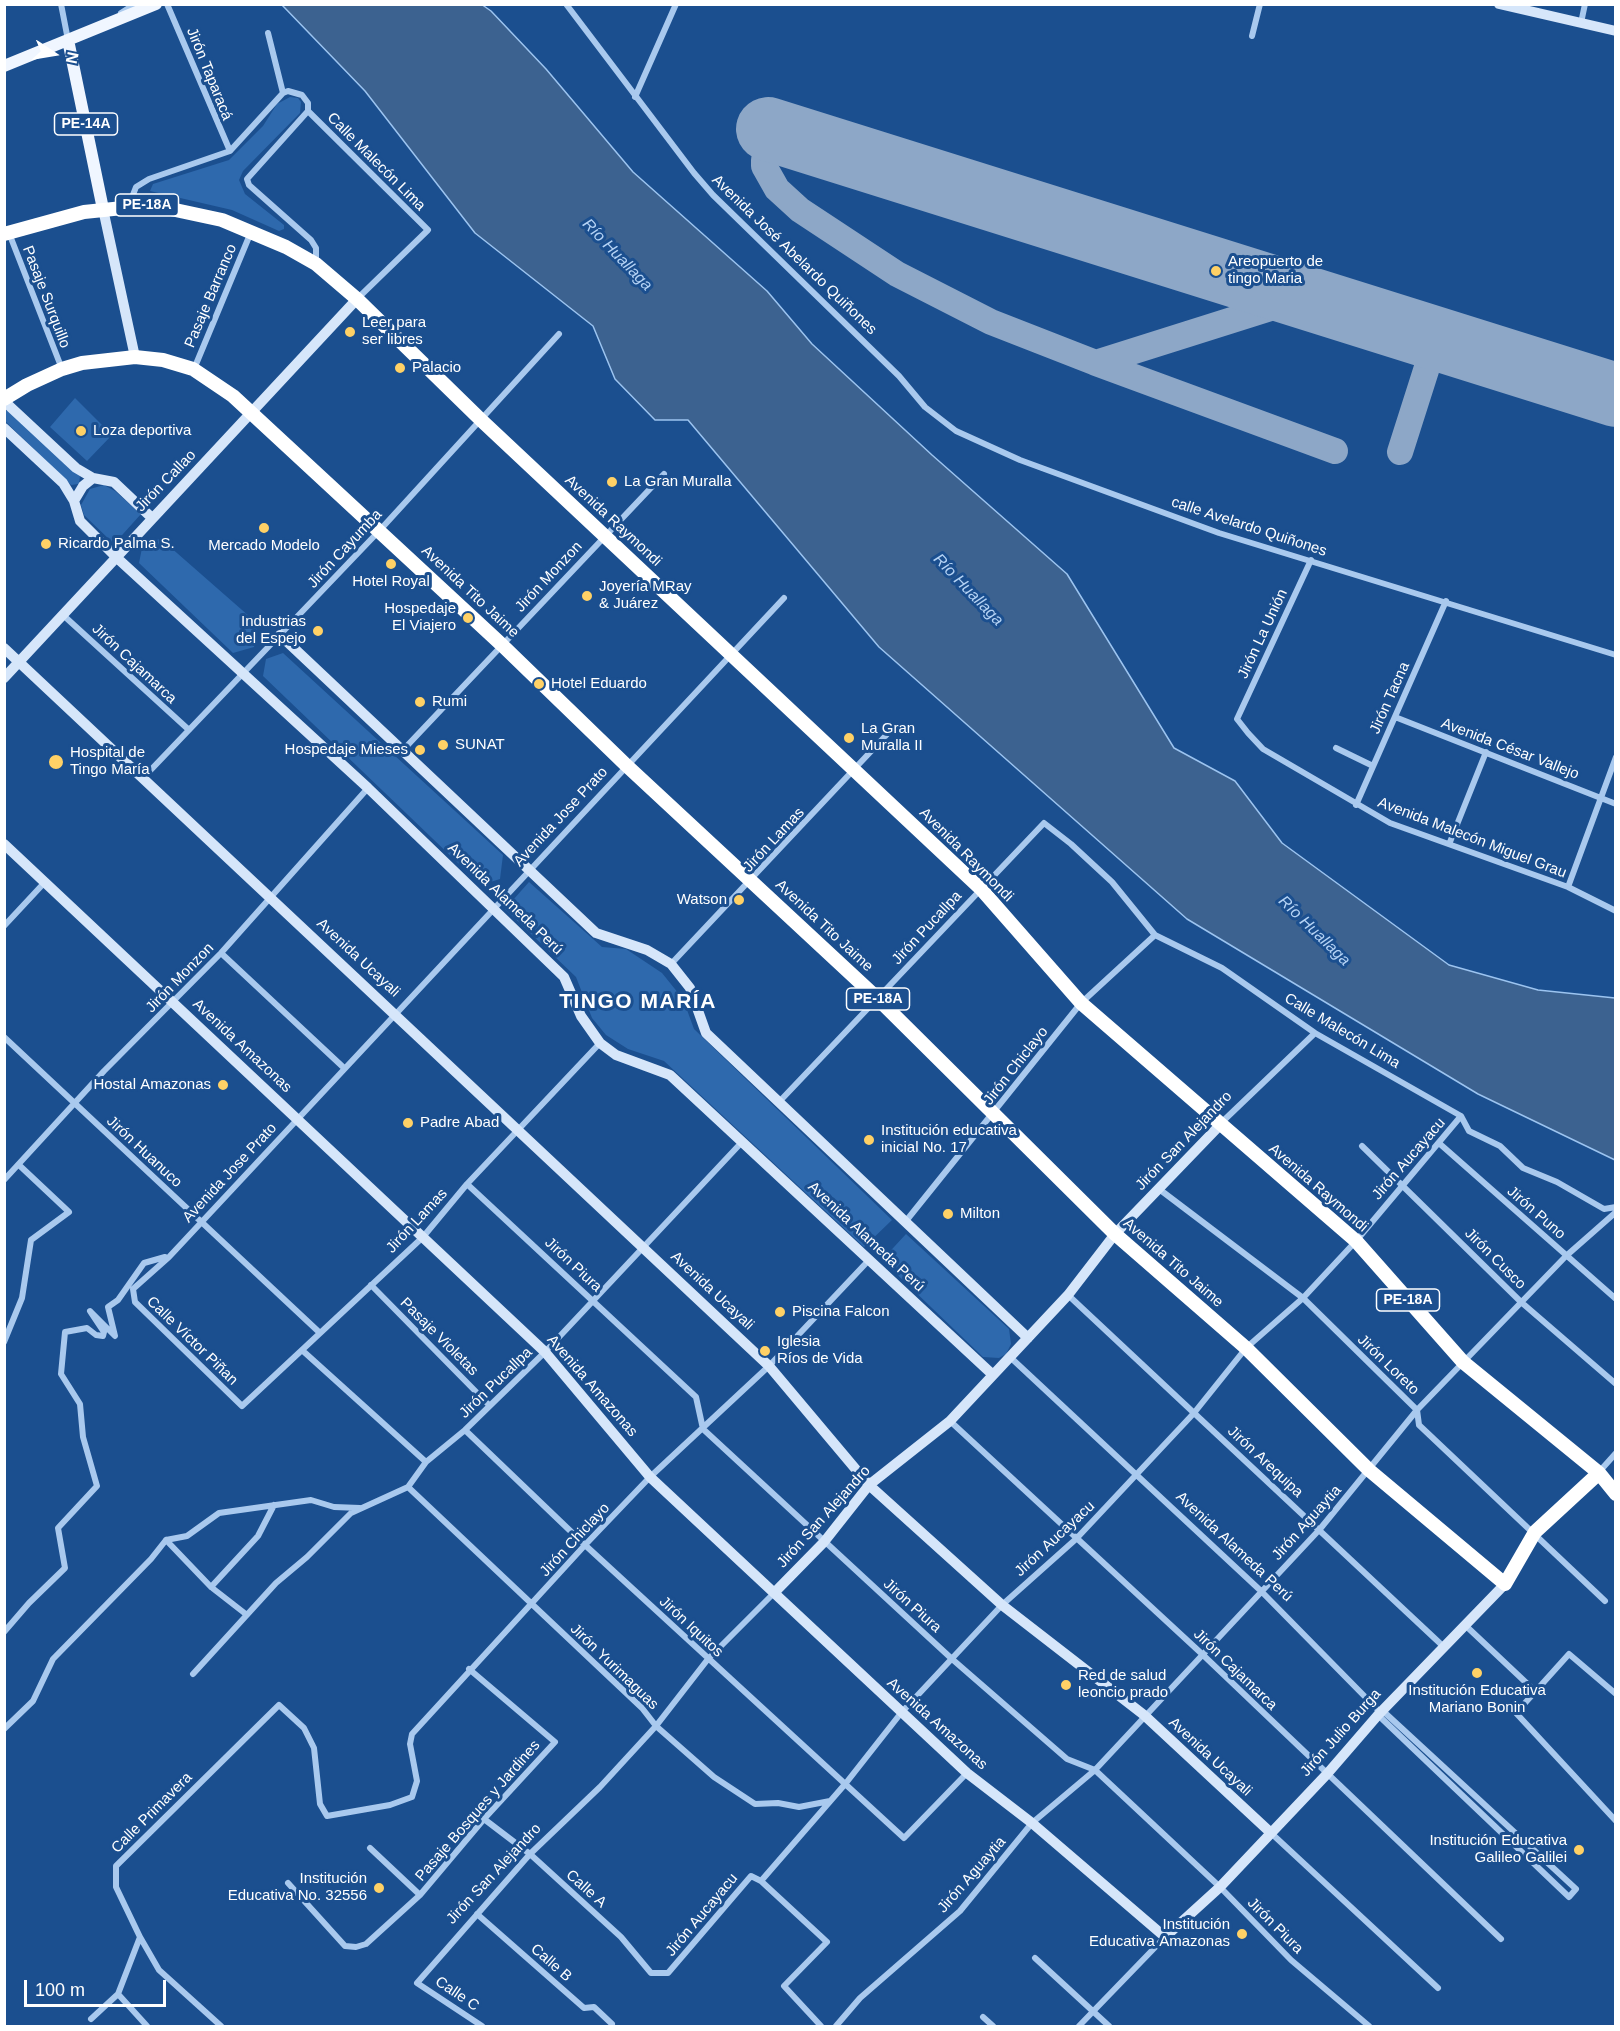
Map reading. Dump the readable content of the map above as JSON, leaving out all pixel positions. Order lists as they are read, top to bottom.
{
  "streets": {
    "highway": [
      "PE-18A",
      "Avenida Raymondi",
      "Avenida Tito Jaime",
      "Jirón Julio Burga"
    ],
    "main road": ["PE-14A"],
    "street": [
      "Jirón Taparacá",
      "Calle Malecón Lima",
      "Avenida José Abelardo Quiñones",
      "Pasaje Barranco",
      "Pasaje Surquillo",
      "Jirón Callao",
      "calle Avelardo Quiñones",
      "Jirón Cayumba",
      "Jirón Monzon",
      "Jirón La Unión",
      "Jirón Cajamarca",
      "Jirón Tacna",
      "Avenida César Vallejo",
      "Avenida Jose Prato",
      "Avenida Malecón Miguel Grau",
      "Jirón Lamas",
      "Avenida Alameda Perú",
      "Jirón Pucallpa",
      "Avenida Ucayali",
      "Avenida Amazonas",
      "Jirón Chiclayo",
      "Jirón San Alejandro",
      "Jirón Huanuco",
      "Jirón Aucayacu",
      "Jirón Puno",
      "Jirón Cusco",
      "Jirón Piura",
      "Pasaje Violetas",
      "Calle Víctor Piñan",
      "Jirón Loreto",
      "Jirón Arequipa",
      "Jirón Aguaytia",
      "Jirón Iquitos",
      "Jirón Yurimaguas",
      "Pasaje Bosques y Jardines",
      "Calle Primavera",
      "Calle A",
      "Calle B",
      "Calle C"
    ]
  },
  "crossings": [
    ["PE-14A", "PE-18A"],
    ["Calle Malecón Lima", "Jirón Callao"],
    ["Calle Malecón Lima", "Jirón Pucallpa"],
    ["Calle Malecón Lima", "Jirón Chiclayo"],
    ["Calle Malecón Lima", "Jirón San Alejandro"],
    ["Calle Malecón Lima", "Jirón Aucayacu"],
    ["Calle Malecón Lima", "Jirón Aguaytia"],
    ["PE-18A", "Pasaje Barranco"],
    ["PE-18A", "Pasaje Surquillo"],
    ["PE-18A", "Jirón Callao"],
    ["PE-18A", "Avenida Raymondi"],
    ["PE-18A", "Avenida Tito Jaime"],
    ["Avenida José Abelardo Quiñones", "calle Avelardo Quiñones"],
    ["Pasaje Barranco", "Avenida Raymondi"],
    ["Jirón Callao", "Avenida Raymondi"],
    ["Jirón Callao", "Avenida Tito Jaime"],
    ["Jirón Callao", "Jirón Cajamarca"],
    ["Jirón Callao", "Avenida Alameda Perú"],
    ["Jirón Callao", "Avenida Ucayali"],
    ["Avenida Raymondi", "Jirón Cayumba"],
    ["Avenida Raymondi", "Jirón Monzon"],
    ["Avenida Raymondi", "Avenida Jose Prato"],
    ["Avenida Raymondi", "Jirón Lamas"],
    ["Avenida Raymondi", "Jirón Pucallpa"],
    ["Avenida Raymondi", "Jirón Chiclayo"],
    ["Avenida Raymondi", "Jirón San Alejandro"],
    ["Avenida Raymondi", "Jirón Aucayacu"],
    ["Avenida Raymondi", "Jirón Aguaytia"],
    ["Avenida Raymondi", "Jirón Julio Burga"],
    ["calle Avelardo Quiñones", "Jirón La Unión"],
    ["calle Avelardo Quiñones", "Jirón Tacna"],
    ["Jirón Cayumba", "Avenida Tito Jaime"],
    ["Jirón Cayumba", "Jirón Cajamarca"],
    ["Jirón Cayumba", "Avenida Alameda Perú"],
    ["Jirón Cayumba", "Avenida Ucayali"],
    ["Jirón Monzon", "Avenida Tito Jaime"],
    ["Jirón Monzon", "Avenida Alameda Perú"],
    ["Jirón Monzon", "Avenida Ucayali"],
    ["Jirón Monzon", "Avenida Amazonas"],
    ["Jirón Monzon", "Jirón Huanuco"],
    ["Avenida Tito Jaime", "Avenida Jose Prato"],
    ["Avenida Tito Jaime", "Jirón Lamas"],
    ["Avenida Tito Jaime", "Jirón Pucallpa"],
    ["Avenida Tito Jaime", "Jirón Chiclayo"],
    ["Avenida Tito Jaime", "Jirón San Alejandro"],
    ["Avenida Tito Jaime", "Jirón Aucayacu"],
    ["Avenida Tito Jaime", "Jirón Aguaytia"],
    ["Avenida Tito Jaime", "Jirón Julio Burga"],
    ["Jirón La Unión", "Avenida Malecón Miguel Grau"],
    ["Jirón Cajamarca", "Jirón San Alejandro"],
    ["Jirón Cajamarca", "Jirón Aucayacu"],
    ["Jirón Cajamarca", "Jirón Aguaytia"],
    ["Jirón Cajamarca", "Jirón Julio Burga"],
    ["Jirón Tacna", "Avenida César Vallejo"],
    ["Jirón Tacna", "Avenida Malecón Miguel Grau"],
    ["Avenida Jose Prato", "Avenida Alameda Perú"],
    ["Avenida Jose Prato", "Avenida Ucayali"],
    ["Avenida Jose Prato", "Avenida Amazonas"],
    ["Avenida Jose Prato", "Jirón Huanuco"],
    ["Avenida Jose Prato", "Calle Víctor Piñan"],
    ["Jirón Lamas", "Avenida Alameda Perú"],
    ["Jirón Lamas", "Avenida Ucayali"],
    ["Jirón Lamas", "Avenida Amazonas"],
    ["Jirón Lamas", "Jirón Huanuco"],
    ["Jirón Lamas", "Jirón Piura"],
    ["Jirón Lamas", "Pasaje Violetas"],
    ["Jirón Lamas", "Calle Víctor Piñan"],
    ["Avenida Alameda Perú", "Jirón Pucallpa"],
    ["Avenida Alameda Perú", "Jirón Chiclayo"],
    ["Avenida Alameda Perú", "Jirón San Alejandro"],
    ["Avenida Alameda Perú", "Jirón Aucayacu"],
    ["Avenida Alameda Perú", "Jirón Aguaytia"],
    ["Avenida Alameda Perú", "Jirón Julio Burga"],
    ["Jirón Pucallpa", "Avenida Ucayali"],
    ["Jirón Pucallpa", "Avenida Amazonas"],
    ["Jirón Pucallpa", "Jirón Piura"],
    ["Jirón Pucallpa", "Pasaje Violetas"],
    ["Jirón Pucallpa", "Jirón Iquitos"],
    ["Jirón Pucallpa", "Jirón Yurimaguas"],
    ["Avenida Ucayali", "Jirón Chiclayo"],
    ["Avenida Ucayali", "Jirón San Alejandro"],
    ["Avenida Ucayali", "Jirón Aucayacu"],
    ["Avenida Ucayali", "Jirón Aguaytia"],
    ["Avenida Ucayali", "Jirón Julio Burga"],
    ["Avenida Amazonas", "Jirón Chiclayo"],
    ["Avenida Amazonas", "Jirón San Alejandro"],
    ["Avenida Amazonas", "Jirón Aucayacu"],
    ["Avenida Amazonas", "Jirón Aguaytia"],
    ["Avenida Amazonas", "Jirón Iquitos"],
    ["Avenida Amazonas", "Jirón Julio Burga"],
    ["Jirón Chiclayo", "Jirón Piura"],
    ["Jirón Chiclayo", "Jirón Iquitos"],
    ["Jirón Chiclayo", "Jirón Yurimaguas"],
    ["Jirón Chiclayo", "Pasaje Bosques y Jardines"],
    ["Jirón Chiclayo", "Calle Primavera"],
    ["Jirón San Alejandro", "Jirón Piura"],
    ["Jirón San Alejandro", "Jirón Loreto"],
    ["Jirón San Alejandro", "Jirón Arequipa"],
    ["Jirón San Alejandro", "Jirón Iquitos"],
    ["Jirón San Alejandro", "Jirón Yurimaguas"],
    ["Jirón San Alejandro", "Calle A"],
    ["Jirón San Alejandro", "Calle B"],
    ["Jirón San Alejandro", "Calle C"],
    ["Jirón Aucayacu", "Jirón Puno"],
    ["Jirón Aucayacu", "Jirón Cusco"],
    ["Jirón Aucayacu", "Jirón Piura"],
    ["Jirón Aucayacu", "Jirón Loreto"],
    ["Jirón Aucayacu", "Jirón Arequipa"],
    ["Jirón Aucayacu", "Jirón Iquitos"],
    ["Jirón Aucayacu", "Jirón Yurimaguas"],
    ["Jirón Aucayacu", "Calle A"],
    ["Jirón Puno", "Jirón Aguaytia"],
    ["Jirón Cusco", "Jirón Aguaytia"],
    ["Jirón Piura", "Jirón Aguaytia"],
    ["Jirón Piura", "Jirón Julio Burga"],
    ["Jirón Loreto", "Jirón Aguaytia"],
    ["Jirón Loreto", "Jirón Julio Burga"],
    ["Jirón Arequipa", "Jirón Aguaytia"],
    ["Jirón Arequipa", "Jirón Julio Burga"],
    ["Pasaje Bosques y Jardines", "Calle A"]
  ],
  "districts": ["TINGO MARÍA"],
  "water": ["Río Huallaga"],
  "places": [
    "Areopuerto de tingo Maria",
    "Leer para ser libres",
    "Palacio",
    "Loza deportiva",
    "La Gran Muralla",
    "Mercado Modelo",
    "Ricardo Palma S.",
    "Hotel Royal",
    "Joyería MRay & Juárez",
    "Hospedaje El Viajero",
    "Industrias del Espejo",
    "Hotel Eduardo",
    "Rumi",
    "La Gran Muralla II",
    "SUNAT",
    "Hospedaje Mieses",
    "Hospital de Tingo María",
    "Watson",
    "Hostal Amazonas",
    "Padre Abad",
    "Institución educativa inicial No. 17",
    "Milton",
    "Piscina Falcon",
    "Iglesia Ríos de Vida",
    "Institución Educativa Mariano Bonin",
    "Red de salud leoncio prado",
    "Institución Educativa Galileo Galilei",
    "Institución Educativa No. 32556",
    "Institución Educativa Amazonas"
  ],
  "scale_bar": "100 m",
  "north": "right"
}
